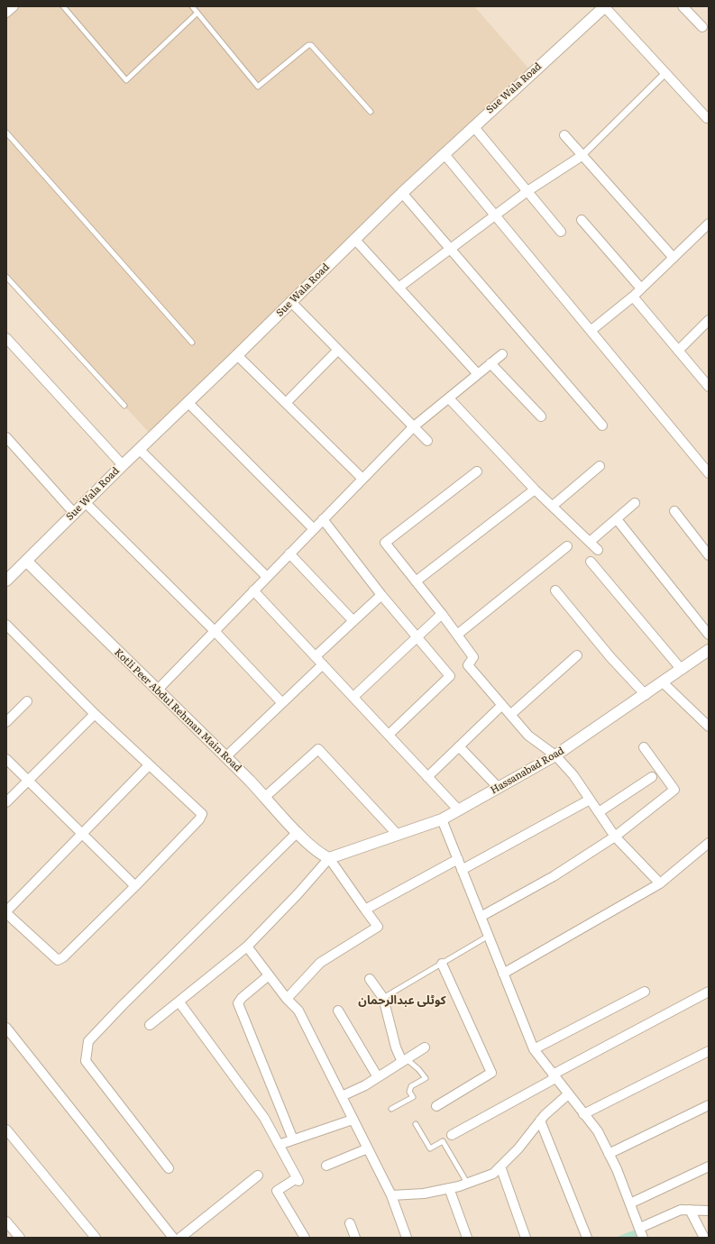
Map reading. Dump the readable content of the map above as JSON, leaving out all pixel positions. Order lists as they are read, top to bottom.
{
  "streets": {
    "street": ["Sue Wala Road", "Kotli Peer Abdul Rehman Main Road", "Hassanabad Road"]
  },
  "crossings": [
    ["Sue Wala Road", "Kotli Peer Abdul Rehman Main Road"],
    ["Kotli Peer Abdul Rehman Main Road", "Hassanabad Road"]
  ],
  "districts": ["کوٹلی عبدالرحمان"]
}
